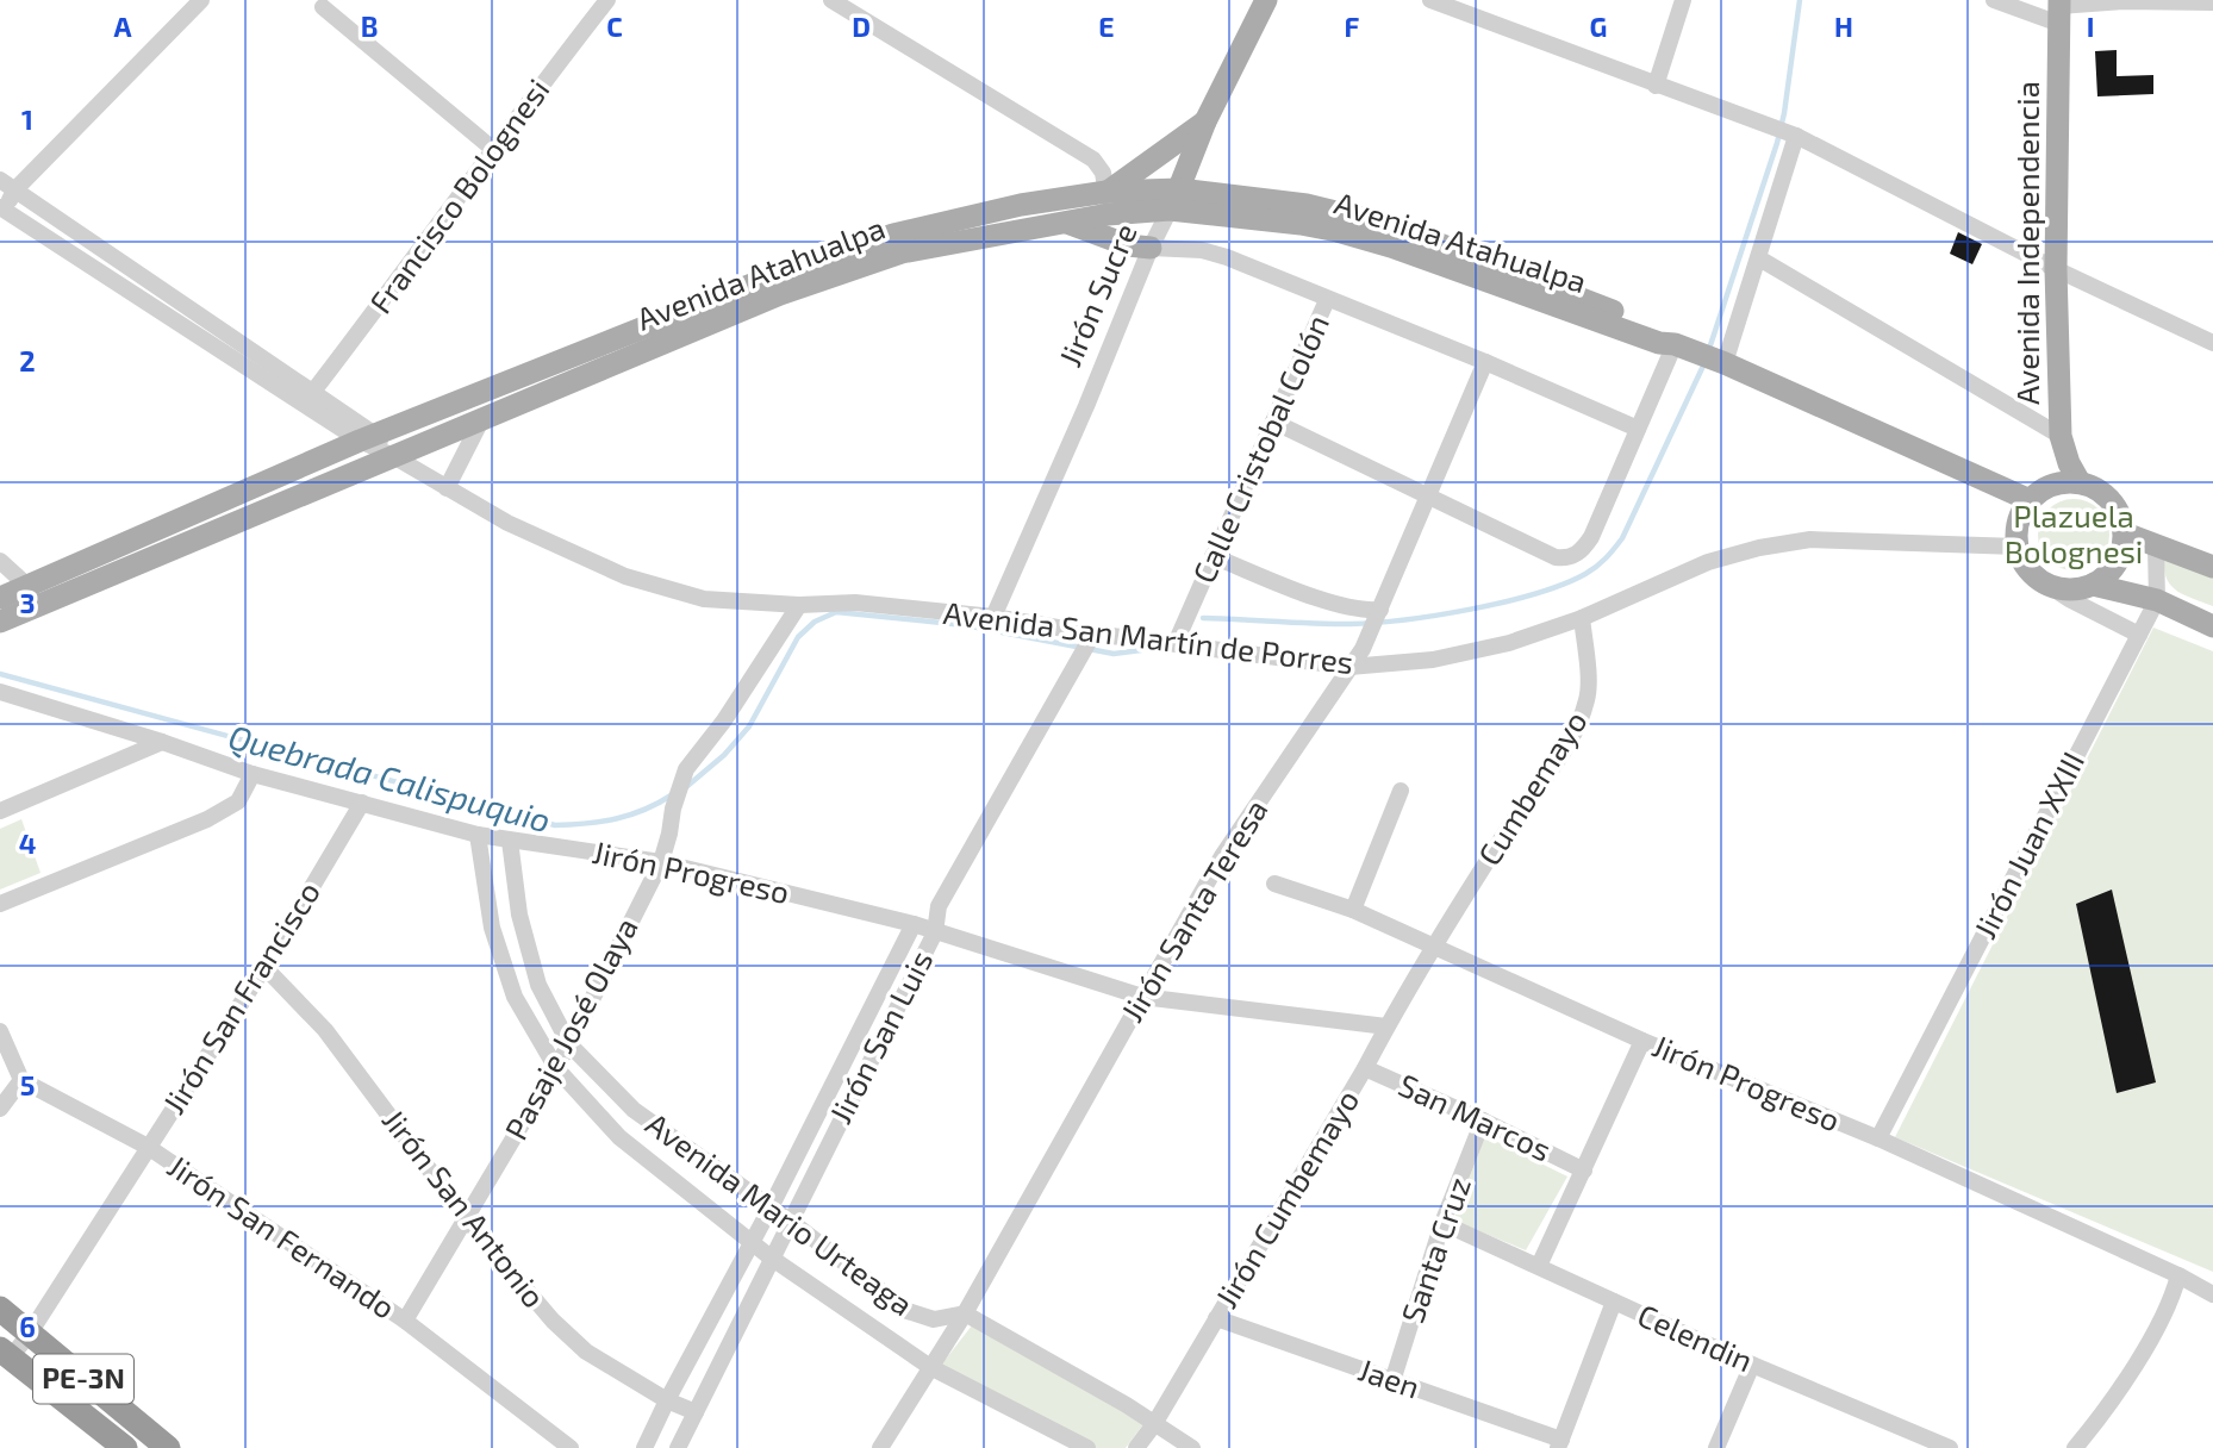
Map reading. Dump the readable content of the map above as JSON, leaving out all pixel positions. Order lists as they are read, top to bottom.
{
  "streets": {
    "highway": ["PE-3N"],
    "main road": ["Avenida Atahualpa", "Avenida Independencia", "Jirón Sucre"],
    "street": [
      "Francisco Bolognesi",
      "Calle Cristobal Colón",
      "Avenida San Martín de Porres",
      "Cumbemayo",
      "Jirón Juan XXIII",
      "Jirón Progreso",
      "Jirón Santa Teresa",
      "Jirón San Francisco",
      "Pasaje José Olaya",
      "Jirón San Luis",
      "San Marcos",
      "Jirón Cumbemayo",
      "Jirón San Antonio",
      "Avenida Mario Urteaga",
      "Jirón San Fernando",
      "Santa Cruz",
      "Celendin",
      "Jaen"
    ]
  },
  "crossings": [
    ["Francisco Bolognesi", "Avenida San Martín de Porres"],
    ["Avenida Atahualpa", "Avenida Independencia"],
    ["Avenida Atahualpa", "Jirón Sucre"],
    ["Avenida Atahualpa", "Avenida San Martín de Porres"],
    ["Avenida Independencia", "Avenida San Martín de Porres"],
    ["Jirón Sucre", "Avenida San Martín de Porres"],
    ["Calle Cristobal Colón", "Avenida San Martín de Porres"],
    ["Avenida San Martín de Porres", "Cumbemayo"],
    ["Avenida San Martín de Porres", "Jirón Santa Teresa"],
    ["Avenida San Martín de Porres", "Pasaje José Olaya"],
    ["Avenida San Martín de Porres", "Jirón San Luis"],
    ["Cumbemayo", "Jirón Progreso"],
    ["Cumbemayo", "Jirón Cumbemayo"],
    ["Jirón Juan XXIII", "Jirón Progreso"],
    ["Jirón Progreso", "Jirón Santa Teresa"],
    ["Jirón Progreso", "Jirón San Francisco"],
    ["Jirón Progreso", "Pasaje José Olaya"],
    ["Jirón Progreso", "Jirón San Luis"],
    ["Jirón Progreso", "Jirón Cumbemayo"],
    ["Jirón Progreso", "Avenida Mario Urteaga"],
    ["Jirón Santa Teresa", "Avenida Mario Urteaga"],
    ["Jirón San Francisco", "Jirón San Antonio"],
    ["Jirón San Francisco", "Jirón San Fernando"],
    ["Jirón San Francisco", "PE-3N"],
    ["Pasaje José Olaya", "Jirón San Antonio"],
    ["Pasaje José Olaya", "Avenida Mario Urteaga"],
    ["Pasaje José Olaya", "Jirón San Fernando"],
    ["Jirón San Luis", "Jirón San Antonio"],
    ["Jirón San Luis", "Avenida Mario Urteaga"],
    ["San Marcos", "Jirón Cumbemayo"],
    ["San Marcos", "Santa Cruz"],
    ["Jirón Cumbemayo", "Jaen"],
    ["Santa Cruz", "Celendin"],
    ["Santa Cruz", "Jaen"]
  ],
  "water": ["Quebrada Calispuquio"],
  "parks": ["Plazuela Bolognesi"],
  "grid": {
    "columns": [
      "A",
      "B",
      "C",
      "D",
      "E",
      "F",
      "G",
      "H",
      "I"
    ],
    "rows": [
      "1",
      "2",
      "3",
      "4",
      "5",
      "6"
    ]
  }
}
